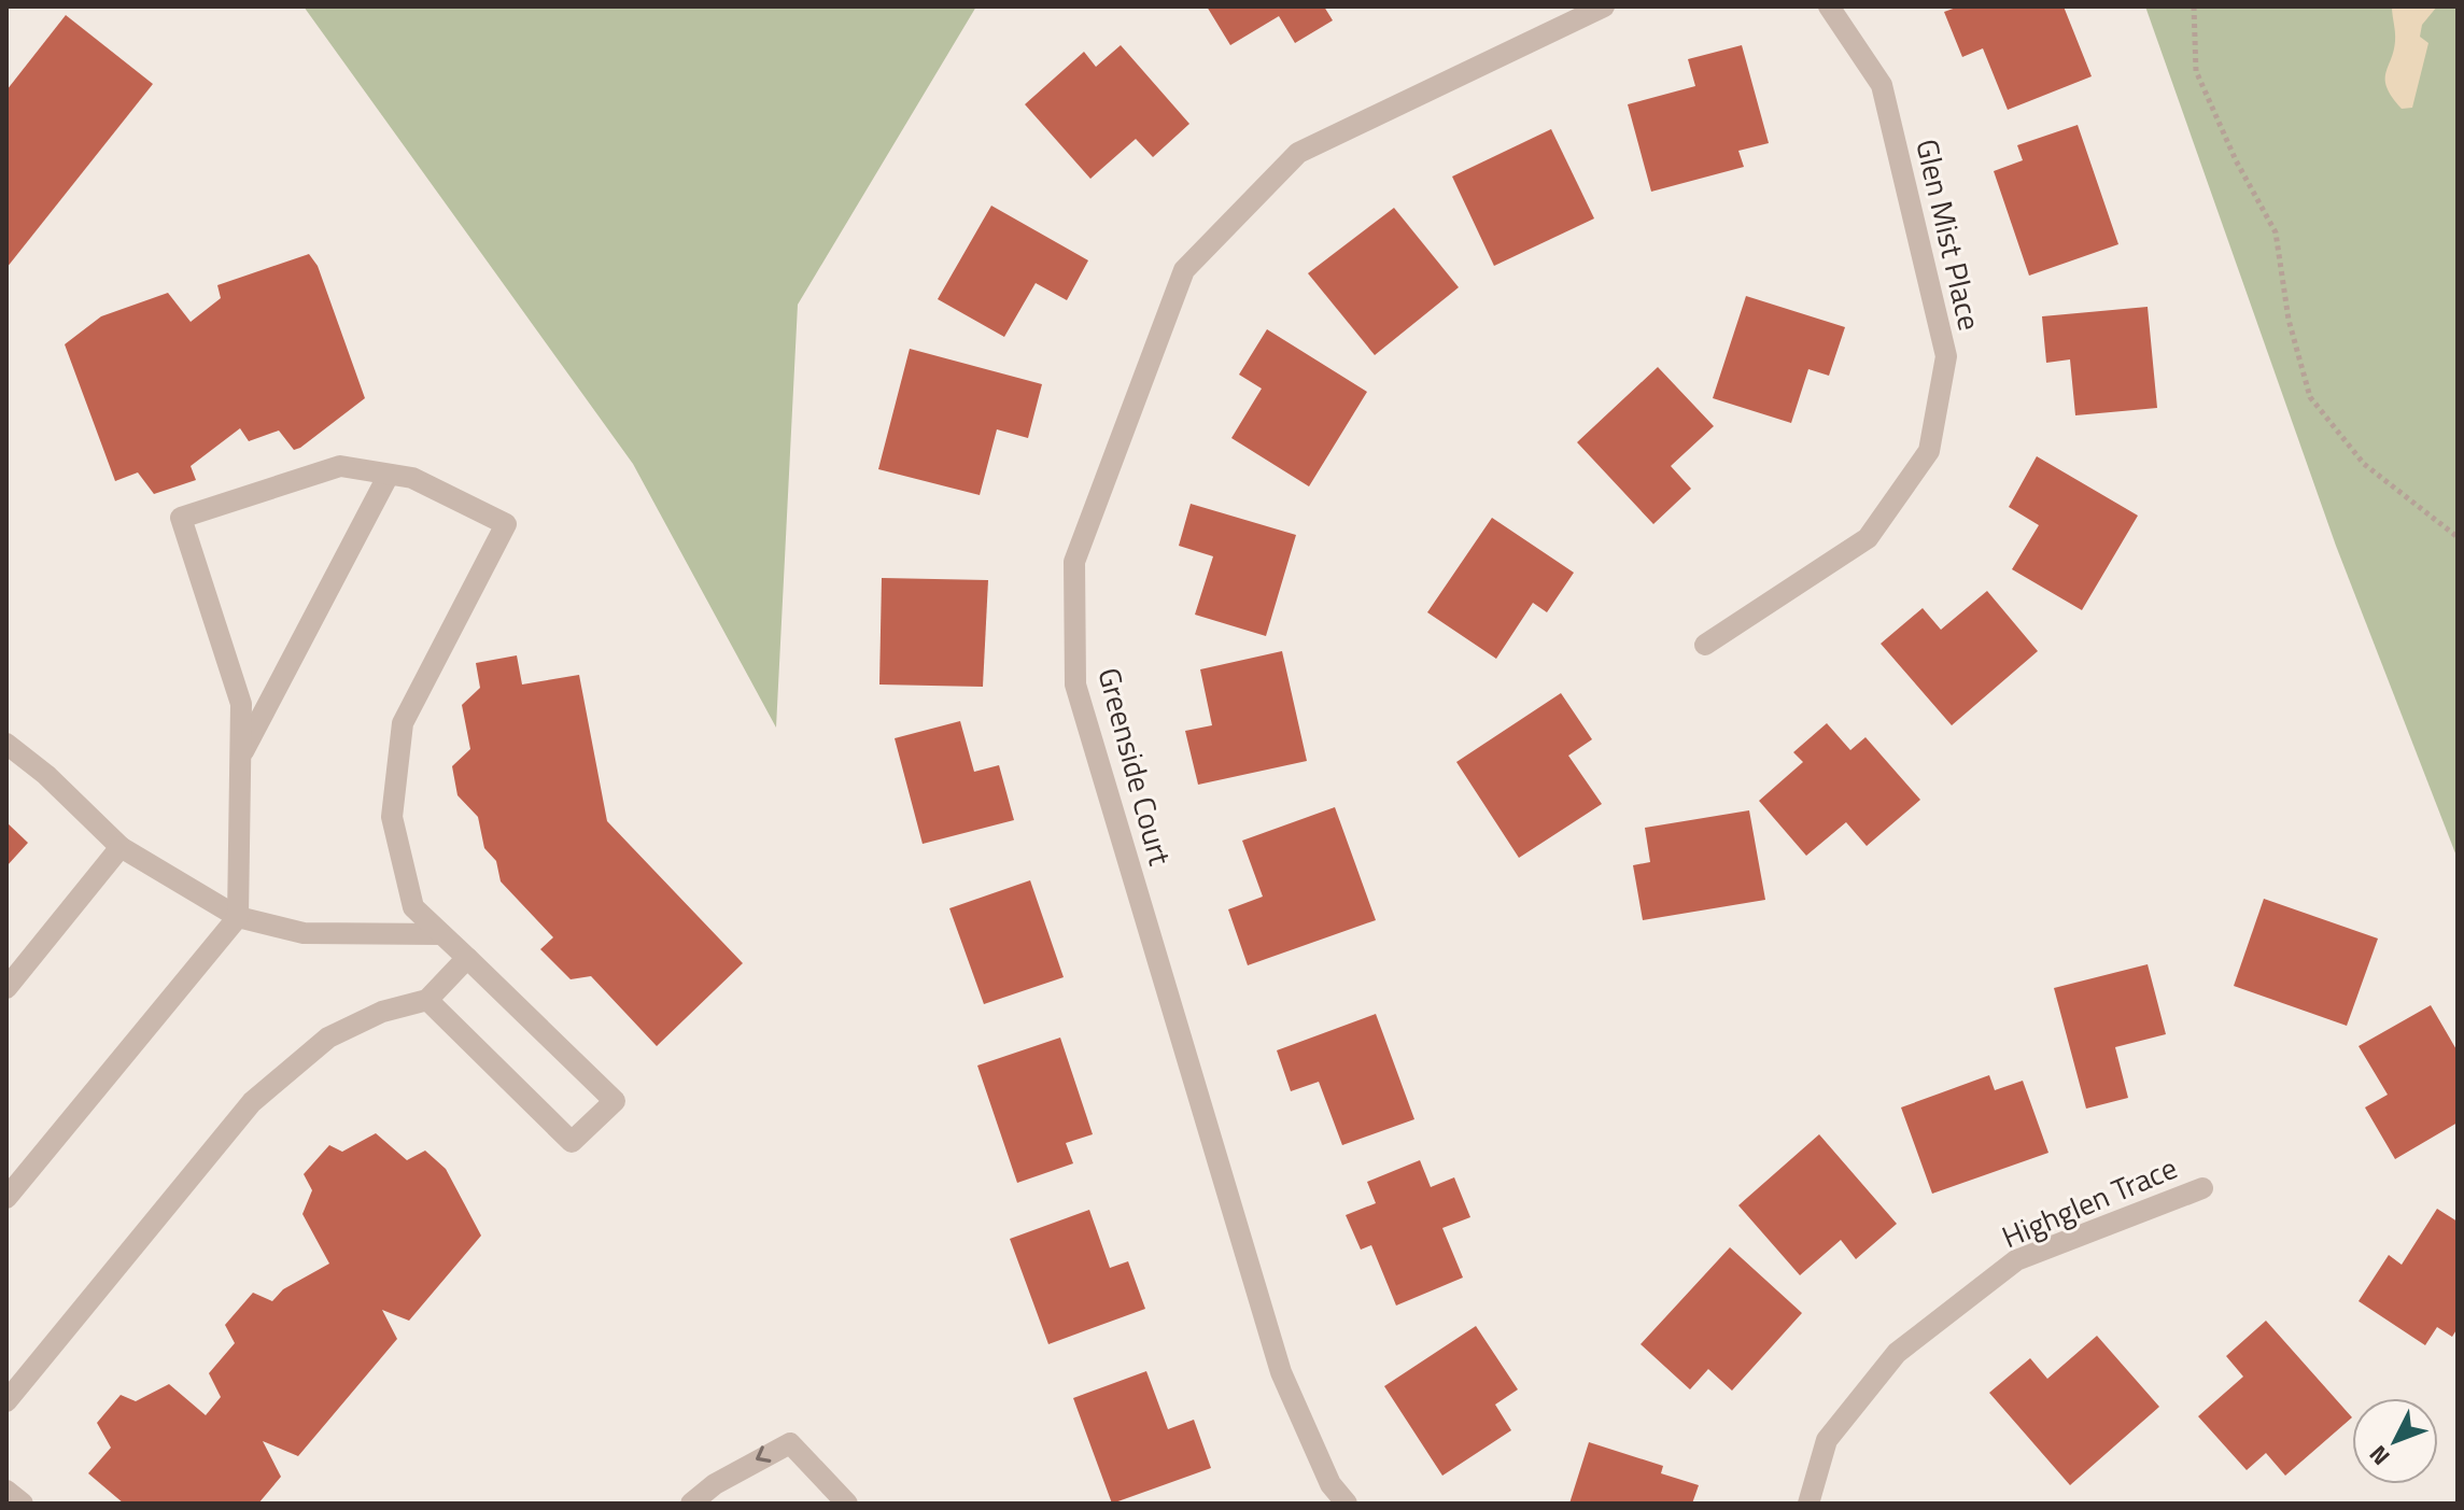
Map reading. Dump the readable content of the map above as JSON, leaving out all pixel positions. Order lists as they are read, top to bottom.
{
  "streets": {
    "street": ["Glen Mist Place", "Greenside Court", "Highglen Trace"]
  },
  "north": "bottom left"
}
